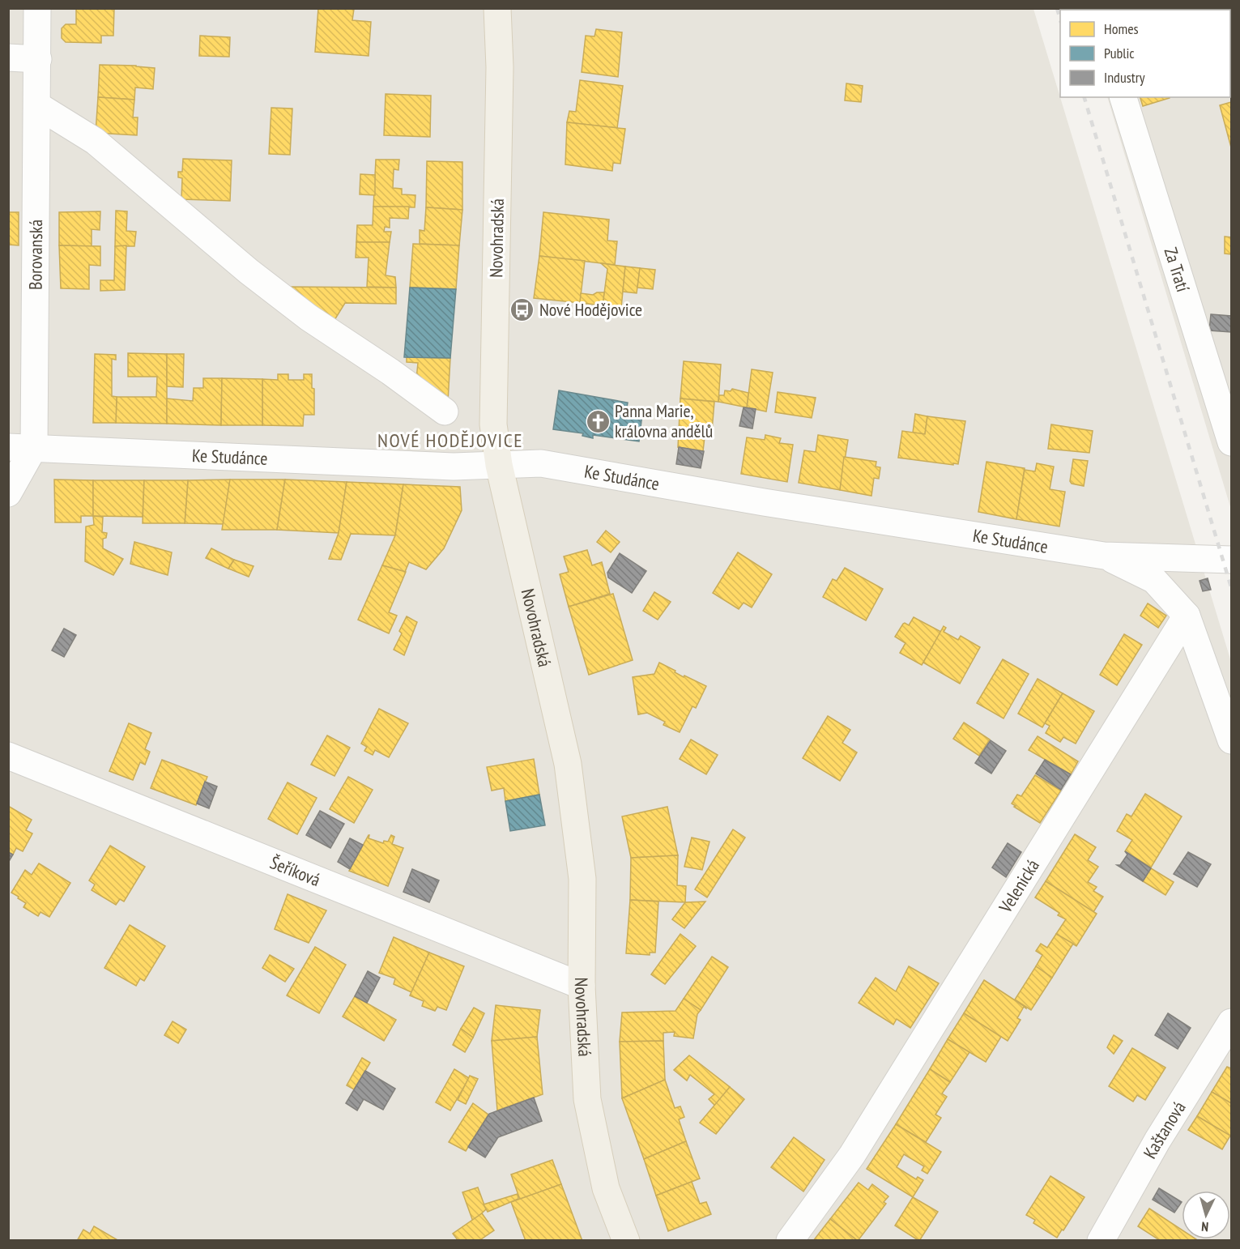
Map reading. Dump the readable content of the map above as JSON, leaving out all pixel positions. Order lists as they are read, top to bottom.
{
  "streets": {
    "main road": ["Novohradská"],
    "street": [
      "Borovanská",
      "Za Tratí",
      "Ke Studánce",
      "Šeříková",
      "Velenická",
      "Kaštanová"
    ]
  },
  "crossings": [
    ["Novohradská", "Ke Studánce"],
    ["Novohradská", "Šeříková"],
    ["Borovanská", "Ke Studánce"]
  ],
  "districts": ["NOVÉ HODĚJOVICE"],
  "places": {
    "bus stop": ["Nové Hodějovice"],
    "church": ["Panna Marie, královna andělů"]
  },
  "legend": ["Homes", "Public", "Industry"],
  "north": "bottom"
}
